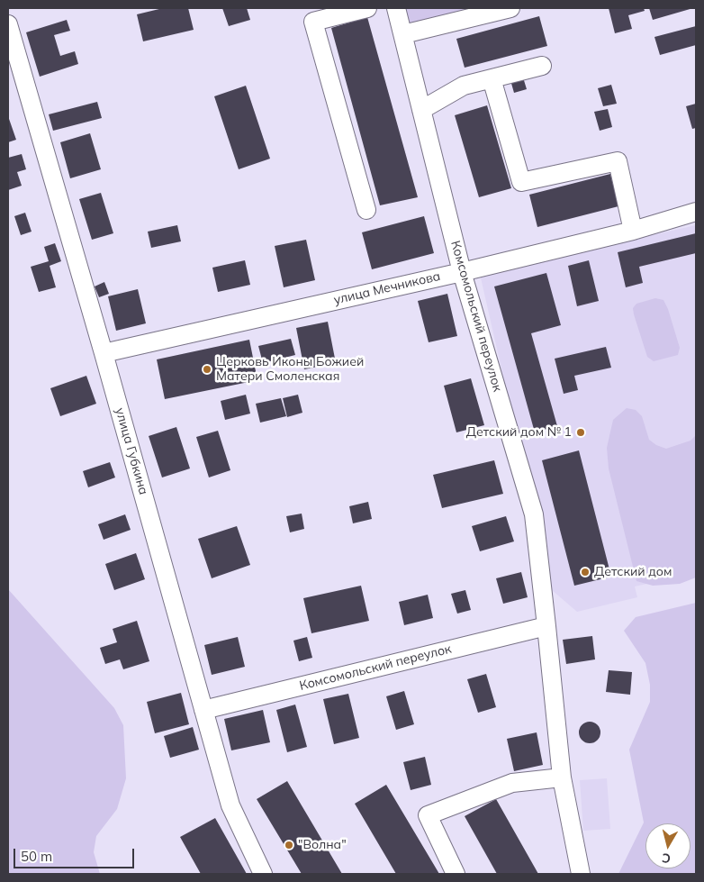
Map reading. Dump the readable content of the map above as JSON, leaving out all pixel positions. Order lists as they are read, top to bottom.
{
  "streets": {
    "street": ["улица Мечникова", "Комсомольский переулок", "улица Губкина"]
  },
  "crossings": [
    ["улица Мечникова", "Комсомольский переулок"],
    ["улица Мечникова", "улица Губкина"],
    ["Комсомольский переулок", "улица Губкина"]
  ],
  "places": [
    "Церковь Иконы Божией Матери Смоленская",
    "Детский дом № 1",
    "Детский дом",
    "\"Волна\""
  ],
  "scale_bar": "50 m",
  "north": "bottom"
}
